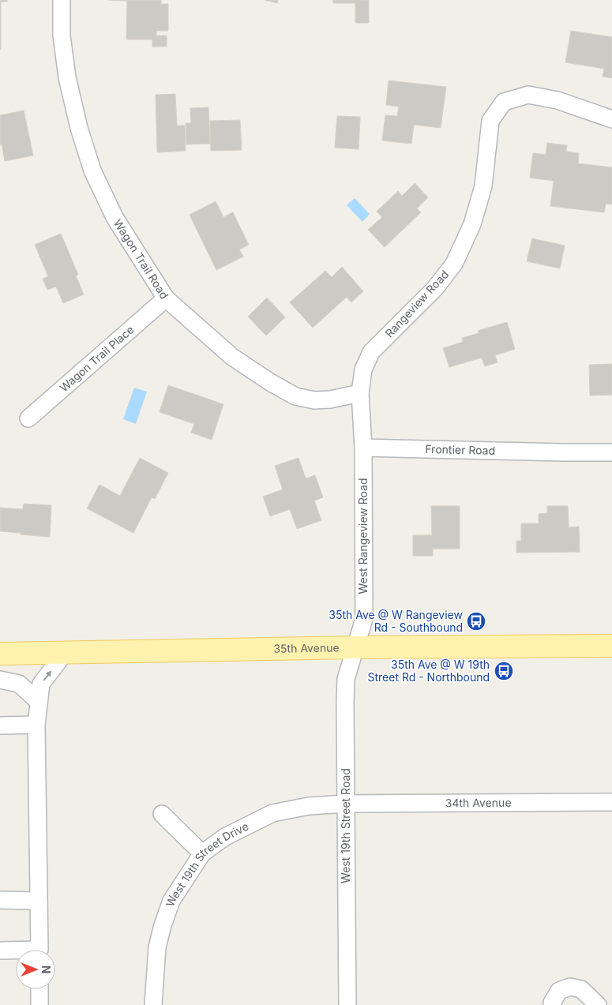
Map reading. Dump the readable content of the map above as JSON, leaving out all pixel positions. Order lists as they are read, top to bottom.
{
  "streets": {
    "main road": ["35th Avenue"],
    "street": [
      "Wagon Trail Road",
      "Rangeview Road",
      "Wagon Trail Place",
      "Frontier Road",
      "West Rangeview Road",
      "34th Avenue",
      "West 19th Street Road",
      "West 19th Street Drive"
    ]
  },
  "crossings": [
    ["Wagon Trail Road", "Rangeview Road"],
    ["Wagon Trail Road", "Wagon Trail Place"],
    ["Frontier Road", "West Rangeview Road"],
    ["West Rangeview Road", "35th Avenue"],
    ["West Rangeview Road", "West 19th Street Road"],
    ["35th Avenue", "West 19th Street Road"],
    ["34th Avenue", "West 19th Street Road"],
    ["34th Avenue", "West 19th Street Drive"],
    ["West 19th Street Road", "West 19th Street Drive"]
  ],
  "places": {
    "bus stop": ["35th Ave @ W Rangeview Rd - Southbound", "35th Ave @ W 19th Street Rd - Northbound"]
  },
  "north": "right"
}
